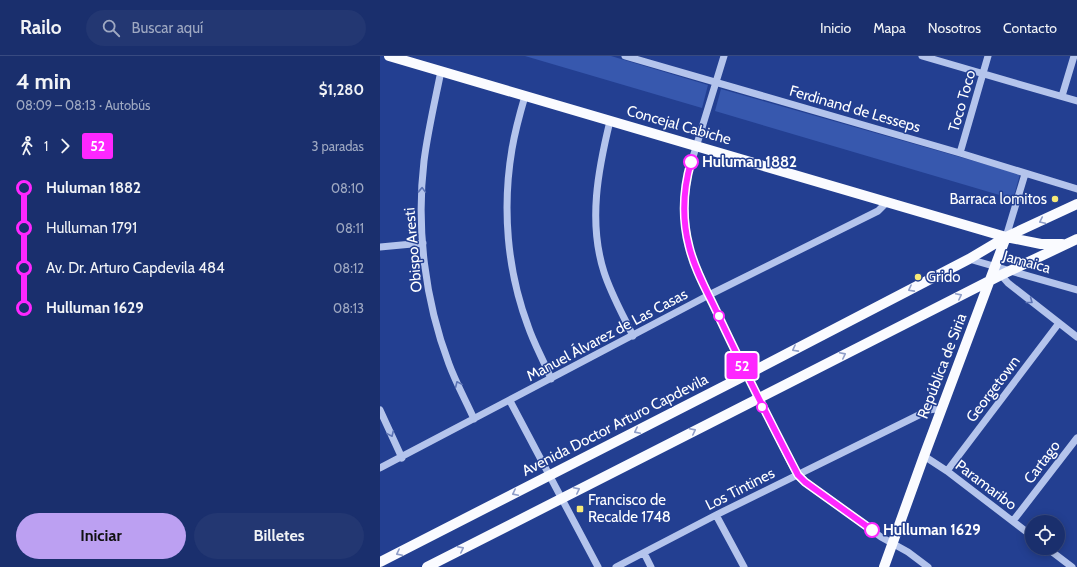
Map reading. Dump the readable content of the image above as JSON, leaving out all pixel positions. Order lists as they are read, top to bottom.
{
  "streets": {
    "main road": ["Concejal Cabiche", "República de Siria", "Avenida Doctor Arturo Capdevila"],
    "street": [
      "Toco Toco",
      "Ferdinand de Lesseps",
      "Obispo Aresti",
      "Jamaica",
      "Manuel Álvarez de Las Casas",
      "Georgetown",
      "Cartago",
      "Paramaribo",
      "Los Tintines"
    ]
  },
  "crossings": [
    ["Toco Toco", "Ferdinand de Lesseps"],
    ["Concejal Cabiche", "Obispo Aresti"],
    ["Concejal Cabiche", "Manuel Álvarez de Las Casas"],
    ["Concejal Cabiche", "Avenida Doctor Arturo Capdevila"],
    ["Obispo Aresti", "Manuel Álvarez de Las Casas"],
    ["Jamaica", "Avenida Doctor Arturo Capdevila"],
    ["República de Siria", "Paramaribo"],
    ["República de Siria", "Los Tintines"],
    ["Georgetown", "Paramaribo"],
    ["Cartago", "Paramaribo"]
  ],
  "one_way": ["Obispo Aresti"],
  "places": {
    "other": [
      "Huluman 1882",
      "Barraca lomitos",
      "Grido",
      "Hulluman 1629"
    ],
    "transit": ["Francisco de Recalde 1748"]
  },
  "lines": ["bus line 52"],
  "page": {
    "header": "Railo",
    "search": "Buscar aquí",
    "nav": [
      "Inicio",
      "Mapa",
      "Nosotros",
      "Contacto"
    ],
    "heading": ["4 min", "08:09 – 08:13 · Autobús", "$1,280"],
    "on_map": "52",
    "legs": ["1", "52", "3 paradas"],
    "list": [
      {
        "name": "Huluman 1882",
        "value": "08:10"
      },
      {
        "name": "Hulluman 1791",
        "value": "08:11"
      },
      {
        "name": "Av. Dr. Arturo Capdevila 484",
        "value": "08:12"
      },
      {
        "name": "Hulluman 1629",
        "value": "08:13"
      }
    ],
    "buttons": ["Iniciar", "Billetes"]
  }
}
